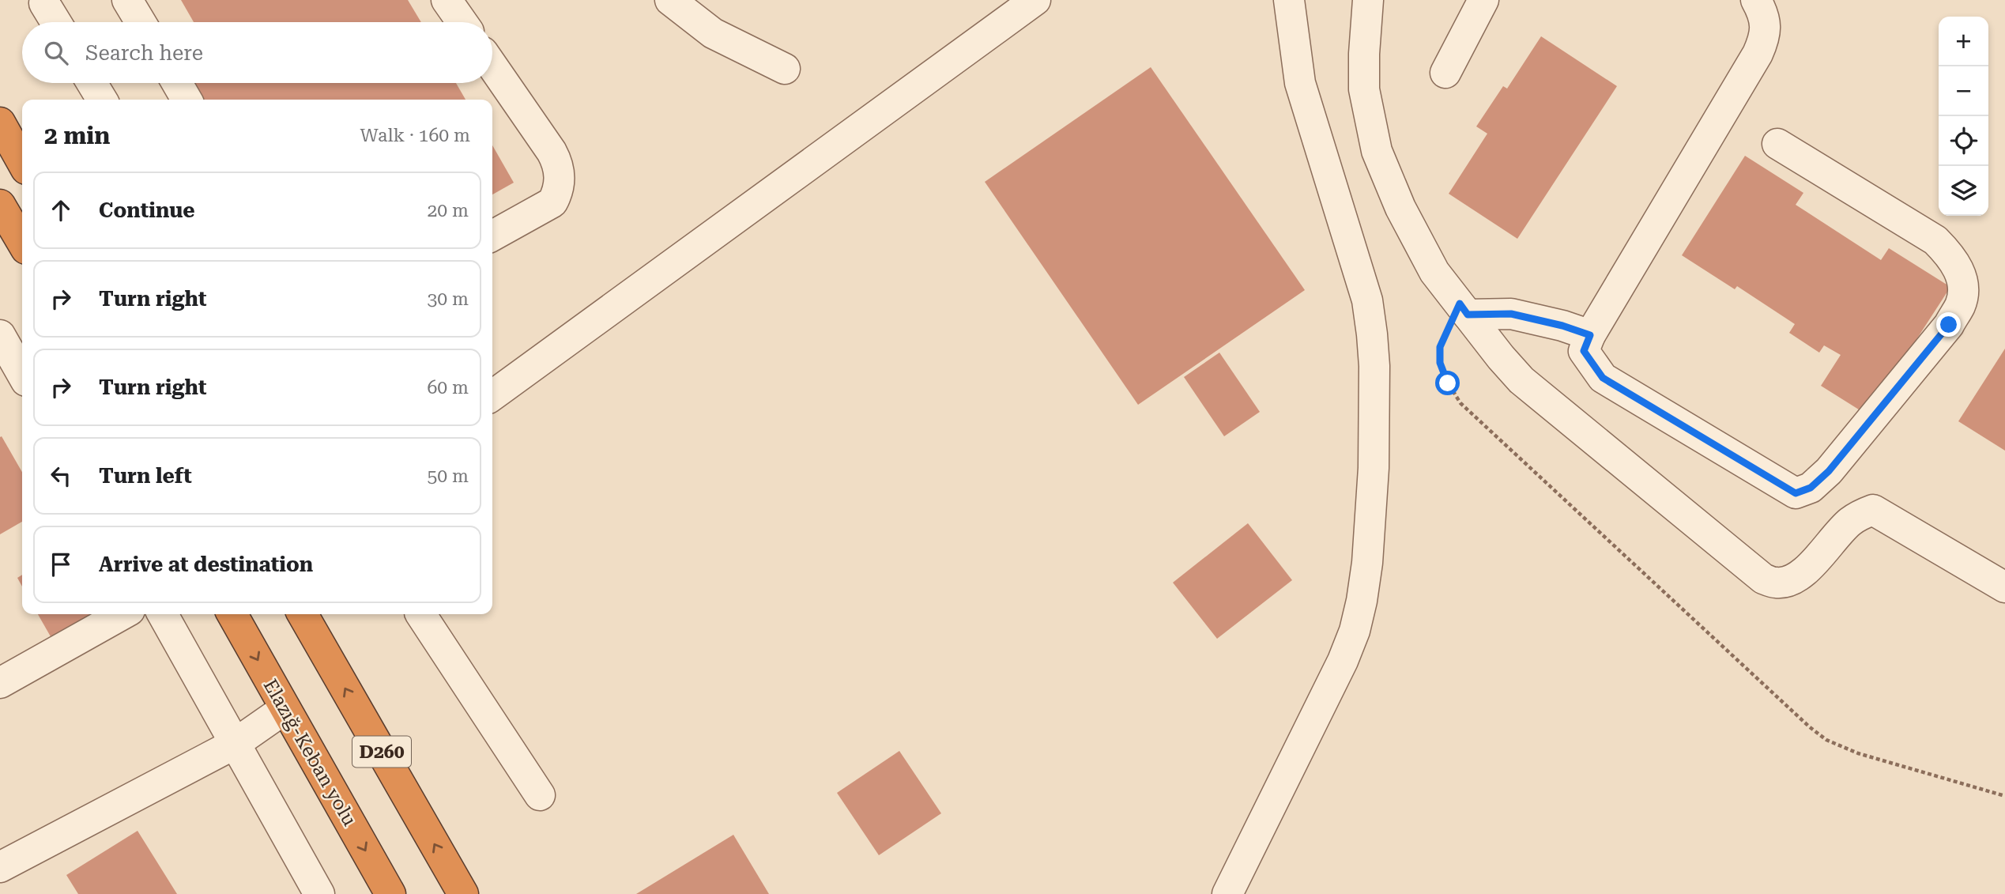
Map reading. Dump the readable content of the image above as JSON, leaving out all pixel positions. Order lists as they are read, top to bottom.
{
  "streets": {
    "highway": ["D260", "Elazığ-Keban yolu"]
  },
  "page": {
    "map_buttons": ["+", "−"],
    "search": "Search here",
    "heading": ["2 min", "Walk · 160 m"],
    "list": [
      ["Continue", "20 m"],
      ["Turn right", "30 m"],
      ["Turn right", "60 m"],
      ["Turn left", "50 m"],
      "Arrive at destination"
    ]
  }
}
